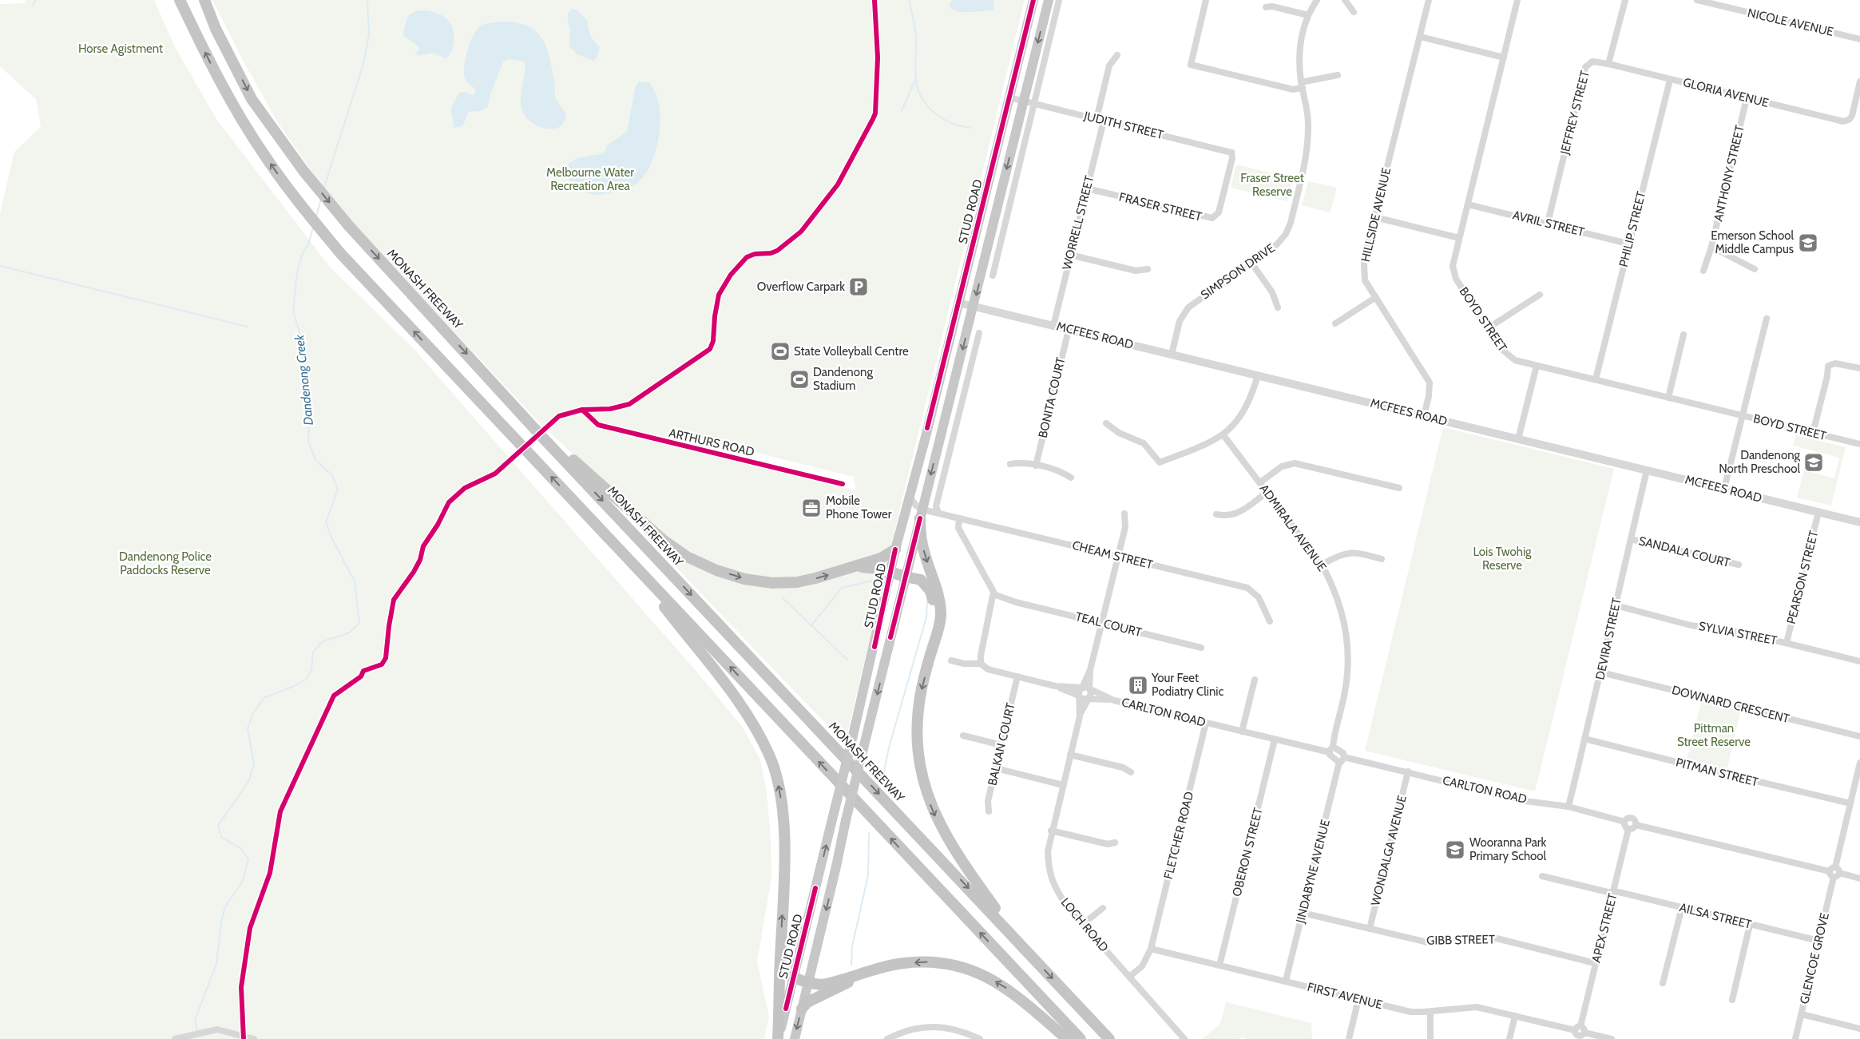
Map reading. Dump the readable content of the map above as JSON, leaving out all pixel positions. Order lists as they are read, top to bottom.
{
  "streets": {
    "highway": ["STUD ROAD", "MONASH FREEWAY"],
    "street": [
      "NICOLE AVENUE",
      "GLORIA AVENUE",
      "JEFFREY STREET",
      "JUDITH STREET",
      "ANTHONY STREET",
      "FRASER STREET",
      "HILLSIDE AVENUE",
      "WORRELL STREET",
      "AVRIL STREET",
      "PHILIP STREET",
      "SIMPSON DRIVE",
      "BOYD STREET",
      "MCFEES ROAD",
      "BONITA COURT",
      "ADMIRALA AVENUE",
      "SANDALA COURT",
      "CHEAM STREET",
      "PEARSON STREET",
      "TEAL COURT",
      "SYLVIA STREET",
      "DEVIRA STREET",
      "DOWNARD CRESCENT",
      "CARLTON ROAD",
      "BALKAN COURT",
      "PITMAN STREET",
      "FLETCHER ROAD",
      "WONDALGA AVENUE",
      "OBERON STREET",
      "JINDABYNE AVENUE",
      "AILSA STREET",
      "LOCH ROAD",
      "APEX STREET",
      "GIBB STREET",
      "GLENCOE GROVE",
      "FIRST AVENUE"
    ],
    "cycle path": ["ARTHURS ROAD"]
  },
  "crossings": [
    ["GLORIA AVENUE", "JEFFREY STREET"],
    ["GLORIA AVENUE", "ANTHONY STREET"],
    ["GLORIA AVENUE", "PHILIP STREET"],
    ["JEFFREY STREET", "AVRIL STREET"],
    ["JUDITH STREET", "FRASER STREET"],
    ["JUDITH STREET", "STUD ROAD"],
    ["JUDITH STREET", "WORRELL STREET"],
    ["FRASER STREET", "WORRELL STREET"],
    ["STUD ROAD", "MCFEES ROAD"],
    ["STUD ROAD", "CHEAM STREET"],
    ["HILLSIDE AVENUE", "MCFEES ROAD"],
    ["WORRELL STREET", "MCFEES ROAD"],
    ["AVRIL STREET", "PHILIP STREET"],
    ["AVRIL STREET", "BOYD STREET"],
    ["PHILIP STREET", "BOYD STREET"],
    ["SIMPSON DRIVE", "MCFEES ROAD"],
    ["MCFEES ROAD", "BONITA COURT"],
    ["MCFEES ROAD", "PEARSON STREET"],
    ["MCFEES ROAD", "DEVIRA STREET"],
    ["ADMIRALA AVENUE", "CARLTON ROAD"],
    ["SANDALA COURT", "DEVIRA STREET"],
    ["PEARSON STREET", "SYLVIA STREET"],
    ["SYLVIA STREET", "DEVIRA STREET"],
    ["DEVIRA STREET", "DOWNARD CRESCENT"],
    ["DEVIRA STREET", "CARLTON ROAD"],
    ["DEVIRA STREET", "PITMAN STREET"],
    ["CARLTON ROAD", "FLETCHER ROAD"],
    ["CARLTON ROAD", "WONDALGA AVENUE"],
    ["CARLTON ROAD", "OBERON STREET"],
    ["CARLTON ROAD", "LOCH ROAD"],
    ["CARLTON ROAD", "APEX STREET"],
    ["FLETCHER ROAD", "FIRST AVENUE"],
    ["WONDALGA AVENUE", "GIBB STREET"],
    ["OBERON STREET", "FIRST AVENUE"],
    ["JINDABYNE AVENUE", "GIBB STREET"],
    ["JINDABYNE AVENUE", "FIRST AVENUE"],
    ["AILSA STREET", "APEX STREET"],
    ["AILSA STREET", "GLENCOE GROVE"],
    ["APEX STREET", "GIBB STREET"],
    ["APEX STREET", "FIRST AVENUE"]
  ],
  "water": ["Dandenong Creek"],
  "parks": [
    "Horse Agistment",
    "Melbourne Water Recreation Area",
    "Fraser Street Reserve",
    "Lois Twohig Reserve",
    "Dandenong Police Paddocks Reserve",
    "Pittman Street Reserve"
  ],
  "places": {
    "school or university": ["Emerson School Middle Campus", "Dandenong North Preschool", "Wooranna Park Primary School"],
    "parking": ["Overflow Carpark"],
    "sports": ["State Volleyball Centre", "Dandenong Stadium"],
    "office": ["Mobile Phone Tower"],
    "building": ["Your Feet Podiatry Clinic"]
  }
}
